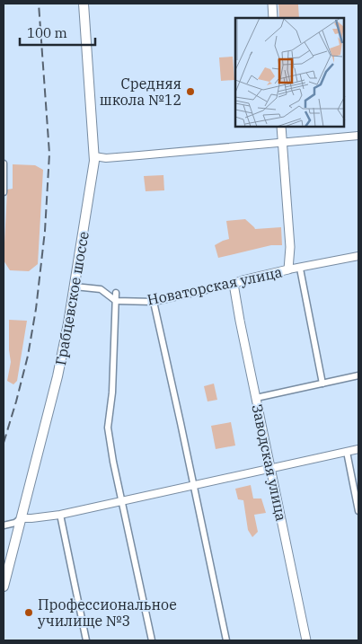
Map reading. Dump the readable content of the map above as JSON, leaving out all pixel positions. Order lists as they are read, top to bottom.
{
  "streets": {
    "main road": ["Новаторская улица", "Грабцевское шоссе", "Заводская улица"]
  },
  "crossings": [
    ["Новаторская улица", "Заводская улица"]
  ],
  "places": ["Средняя школа №12", "Профессиональное училище №3"],
  "scale_bar": "100 m"
}
